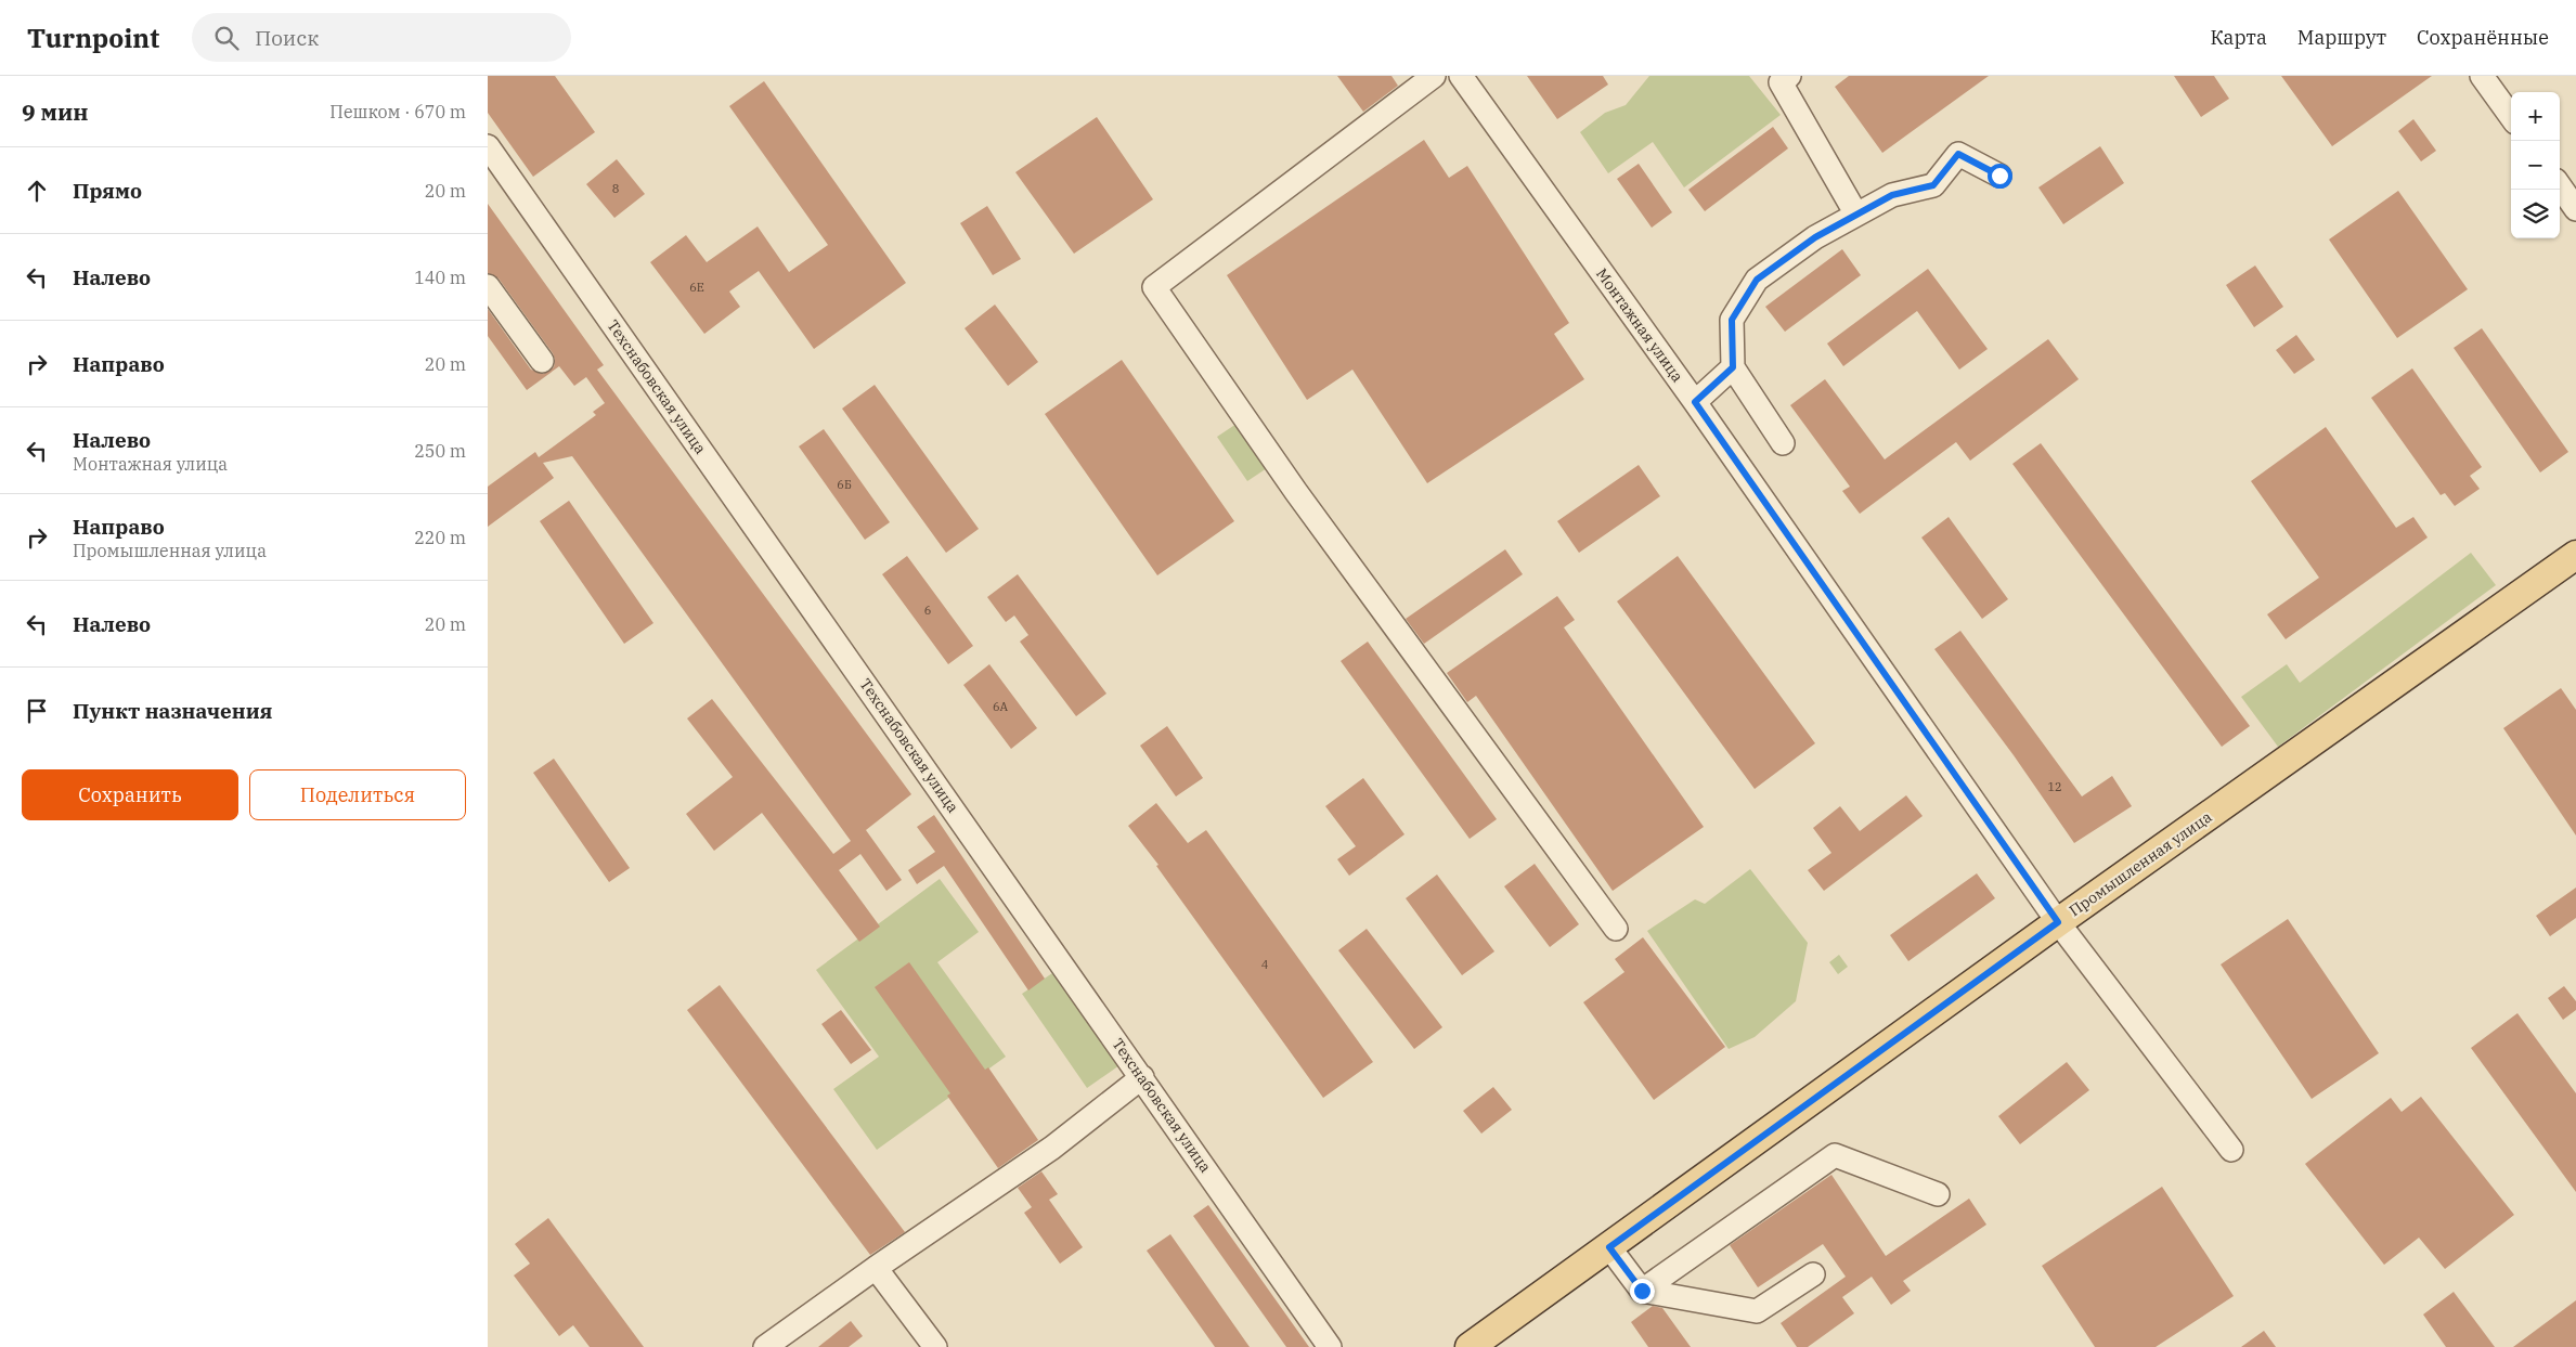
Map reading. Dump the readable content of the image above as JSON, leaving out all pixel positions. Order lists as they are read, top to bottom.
{
  "streets": {
    "main road": ["Промышленная улица"],
    "street": ["Монтажная улица", "Техснабовская улица"]
  },
  "crossings": [
    ["Монтажная улица", "Промышленная улица"]
  ],
  "house_numbers": [
    "8",
    "6Е",
    "6Б",
    "6",
    "6А",
    "12",
    "4"
  ],
  "page": {
    "header": "Turnpoint",
    "search": "Поиск",
    "nav": ["Карта", "Маршрут", "Сохранённые"],
    "heading": ["9 мин", "Пешком · 670 m"],
    "map_buttons": ["+", "−"],
    "list": [
      ["Прямо", "20 m"],
      ["Налево", "140 m"],
      ["Направо", "20 m"],
      ["Налево", "Монтажная улица", "250 m"],
      ["Направо", "Промышленная улица", "220 m"],
      ["Налево", "20 m"],
      "Пункт назначения"
    ],
    "buttons": ["Сохранить", "Поделиться"]
  }
}
